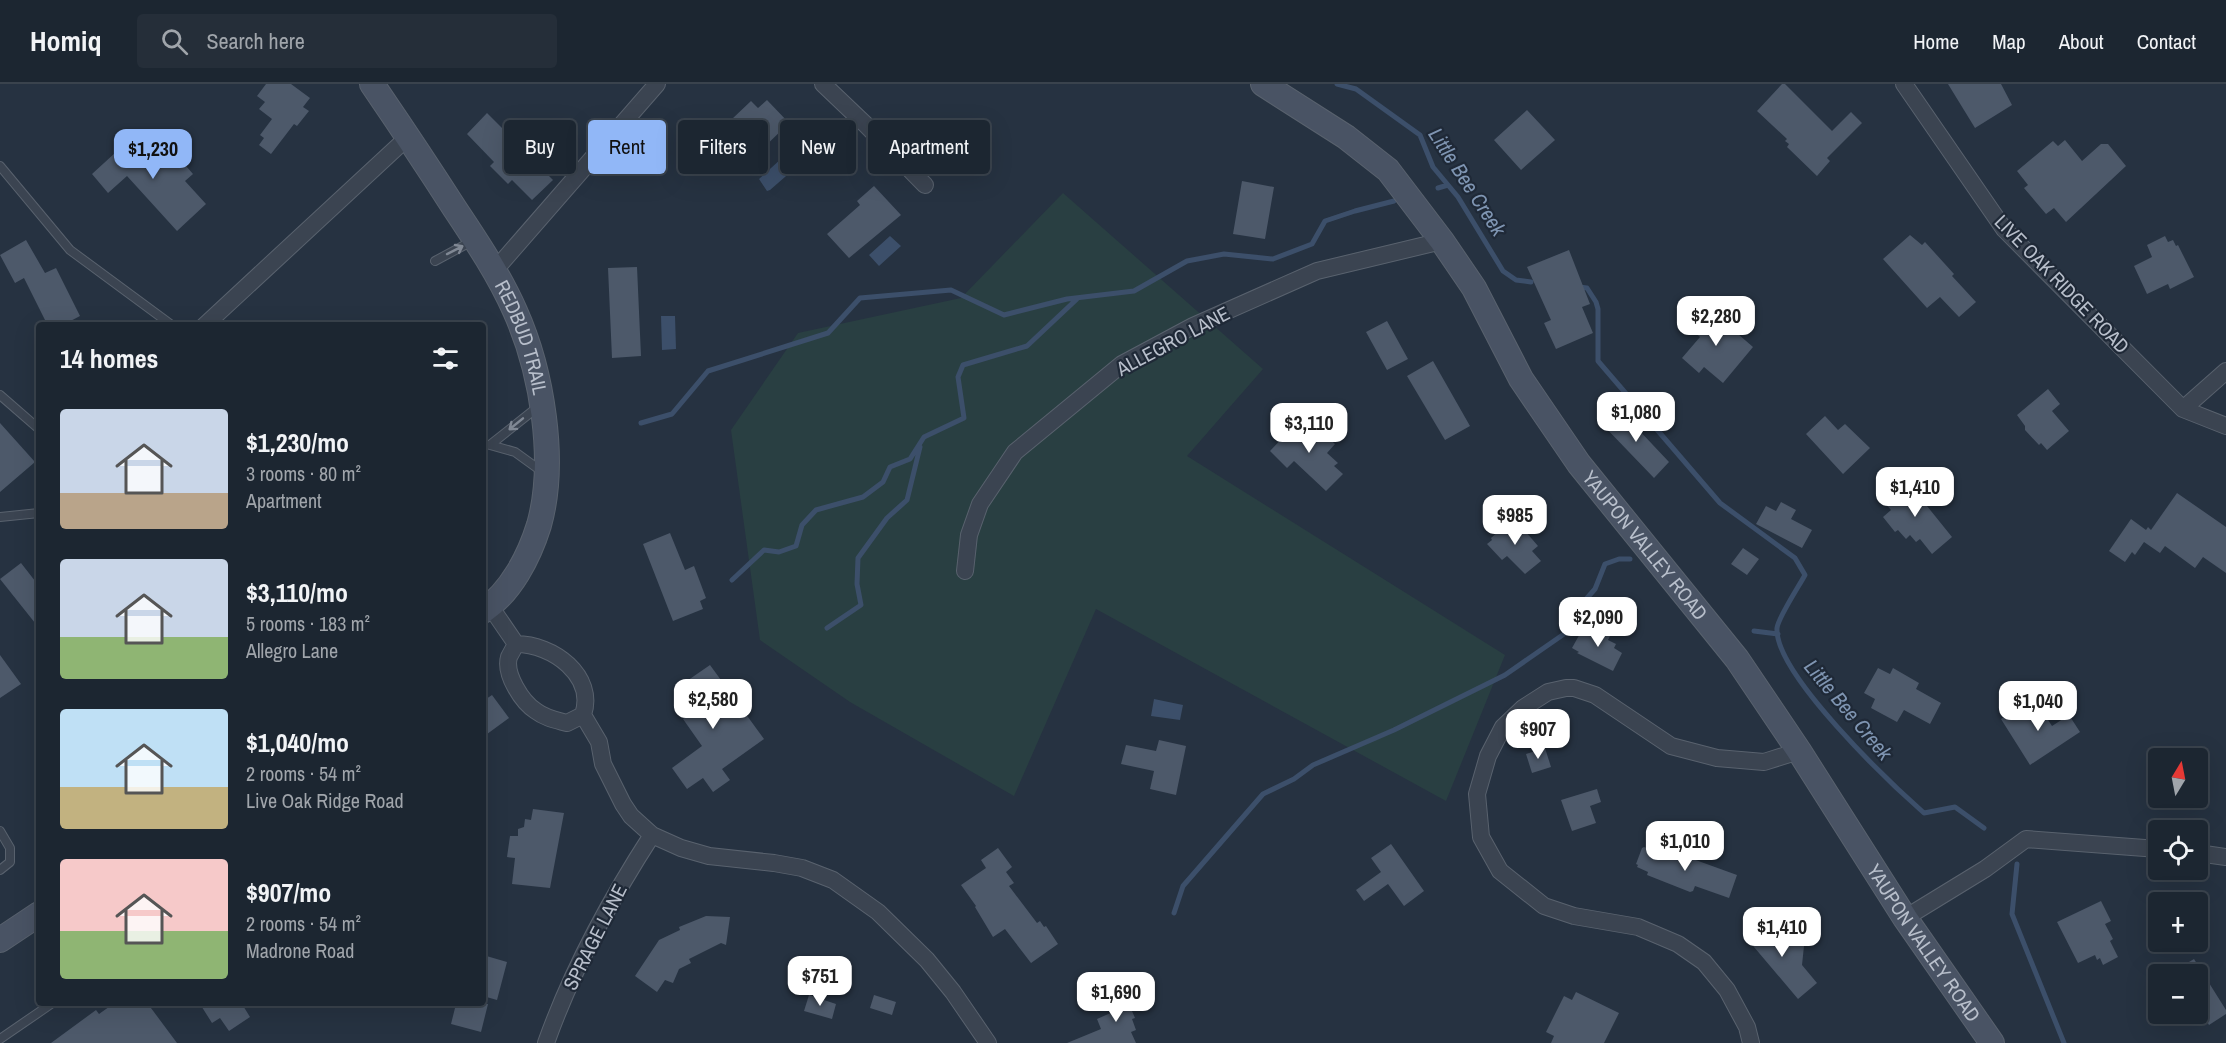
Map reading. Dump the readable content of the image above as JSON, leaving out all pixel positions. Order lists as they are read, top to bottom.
{
  "streets": {
    "street": [
      "LIVE OAK RIDGE ROAD",
      "REDBUD TRAIL",
      "ALLEGRO LANE",
      "YAUPON VALLEY ROAD",
      "SPRAGE LANE"
    ]
  },
  "crossings": [
    ["ALLEGRO LANE", "YAUPON VALLEY ROAD"]
  ],
  "water": ["Little Bee Creek"],
  "north": "top",
  "page": {
    "header": "Homiq",
    "search": "Search here",
    "nav": [
      "Home",
      "Map",
      "About",
      "Contact"
    ],
    "chip": [
      "Buy",
      "Rent",
      "Filters",
      "New",
      "Apartment"
    ],
    "price": [
      "$1,230",
      "$2,280",
      "$1,080",
      "$3,110",
      "$1,410",
      "$985",
      "$2,090",
      "$2,580",
      "$1,040",
      "$907",
      "$1,010",
      "$1,410",
      "$751",
      "$1,690"
    ],
    "heading": "14 homes",
    "list": [
      {
        "name": "$1,230/mo",
        "note": "3 rooms · 80 m² · Apartment"
      },
      {
        "name": "$3,110/mo",
        "note": "5 rooms · 183 m² · Allegro Lane"
      },
      {
        "name": "$1,040/mo",
        "note": "2 rooms · 54 m² · Live Oak Ridge Road"
      },
      {
        "name": "$907/mo",
        "note": "2 rooms · 54 m² · Madrone Road"
      }
    ],
    "map_buttons": ["+", "−"]
  }
}
